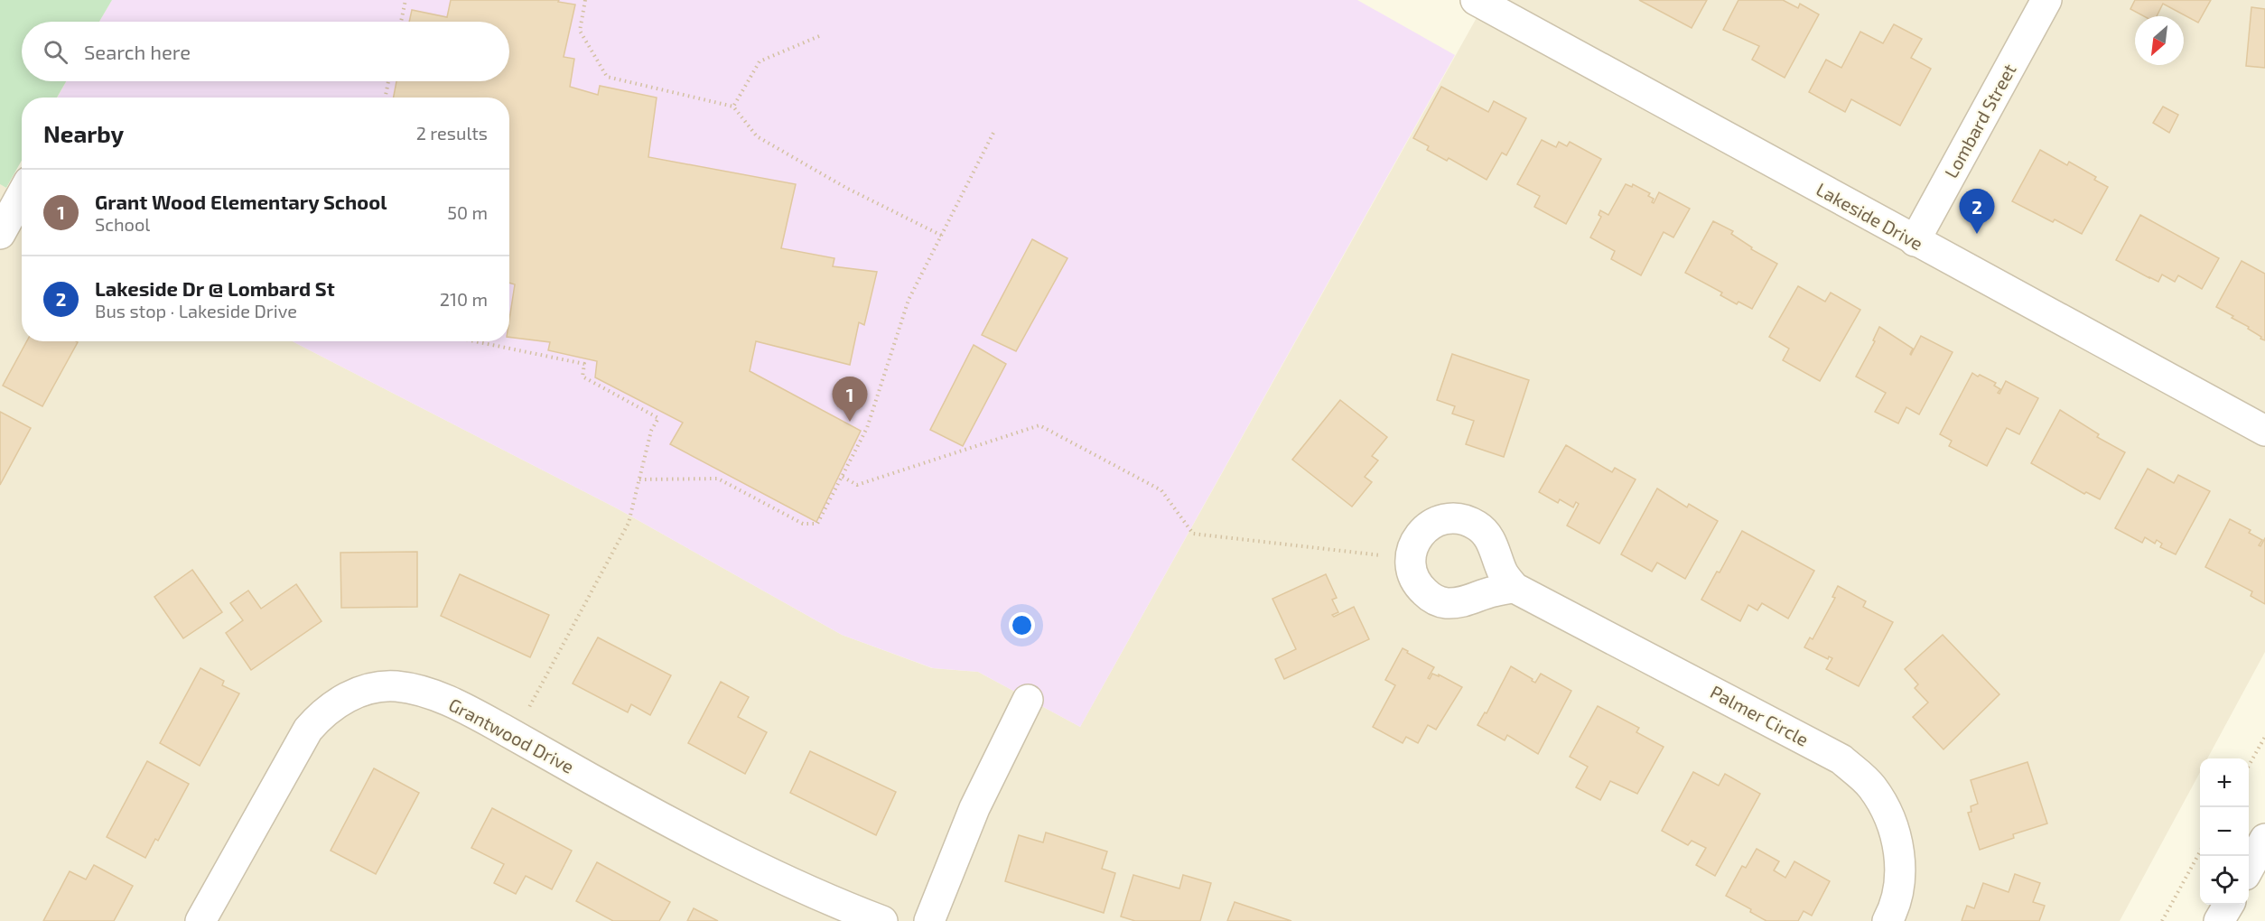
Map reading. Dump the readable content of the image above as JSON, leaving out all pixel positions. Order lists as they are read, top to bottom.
{
  "streets": {
    "street": [
      "Lombard Street",
      "Lakeside Drive",
      "Palmer Circle",
      "Grantwood Drive"
    ]
  },
  "crossings": [
    ["Lombard Street", "Lakeside Drive"]
  ],
  "north": "bottom left",
  "page": {
    "search": "Search here",
    "heading": ["Nearby", "2 results"],
    "list": [
      {
        "mark": "1",
        "name": "Grant Wood Elementary School",
        "note": "School",
        "value": "50 m"
      },
      {
        "mark": "2",
        "name": "Lakeside Dr @ Lombard St",
        "note": "Bus stop · Lakeside Drive",
        "value": "210 m"
      }
    ],
    "pins": ["2", "1"],
    "map_buttons": ["+", "−"]
  }
}
